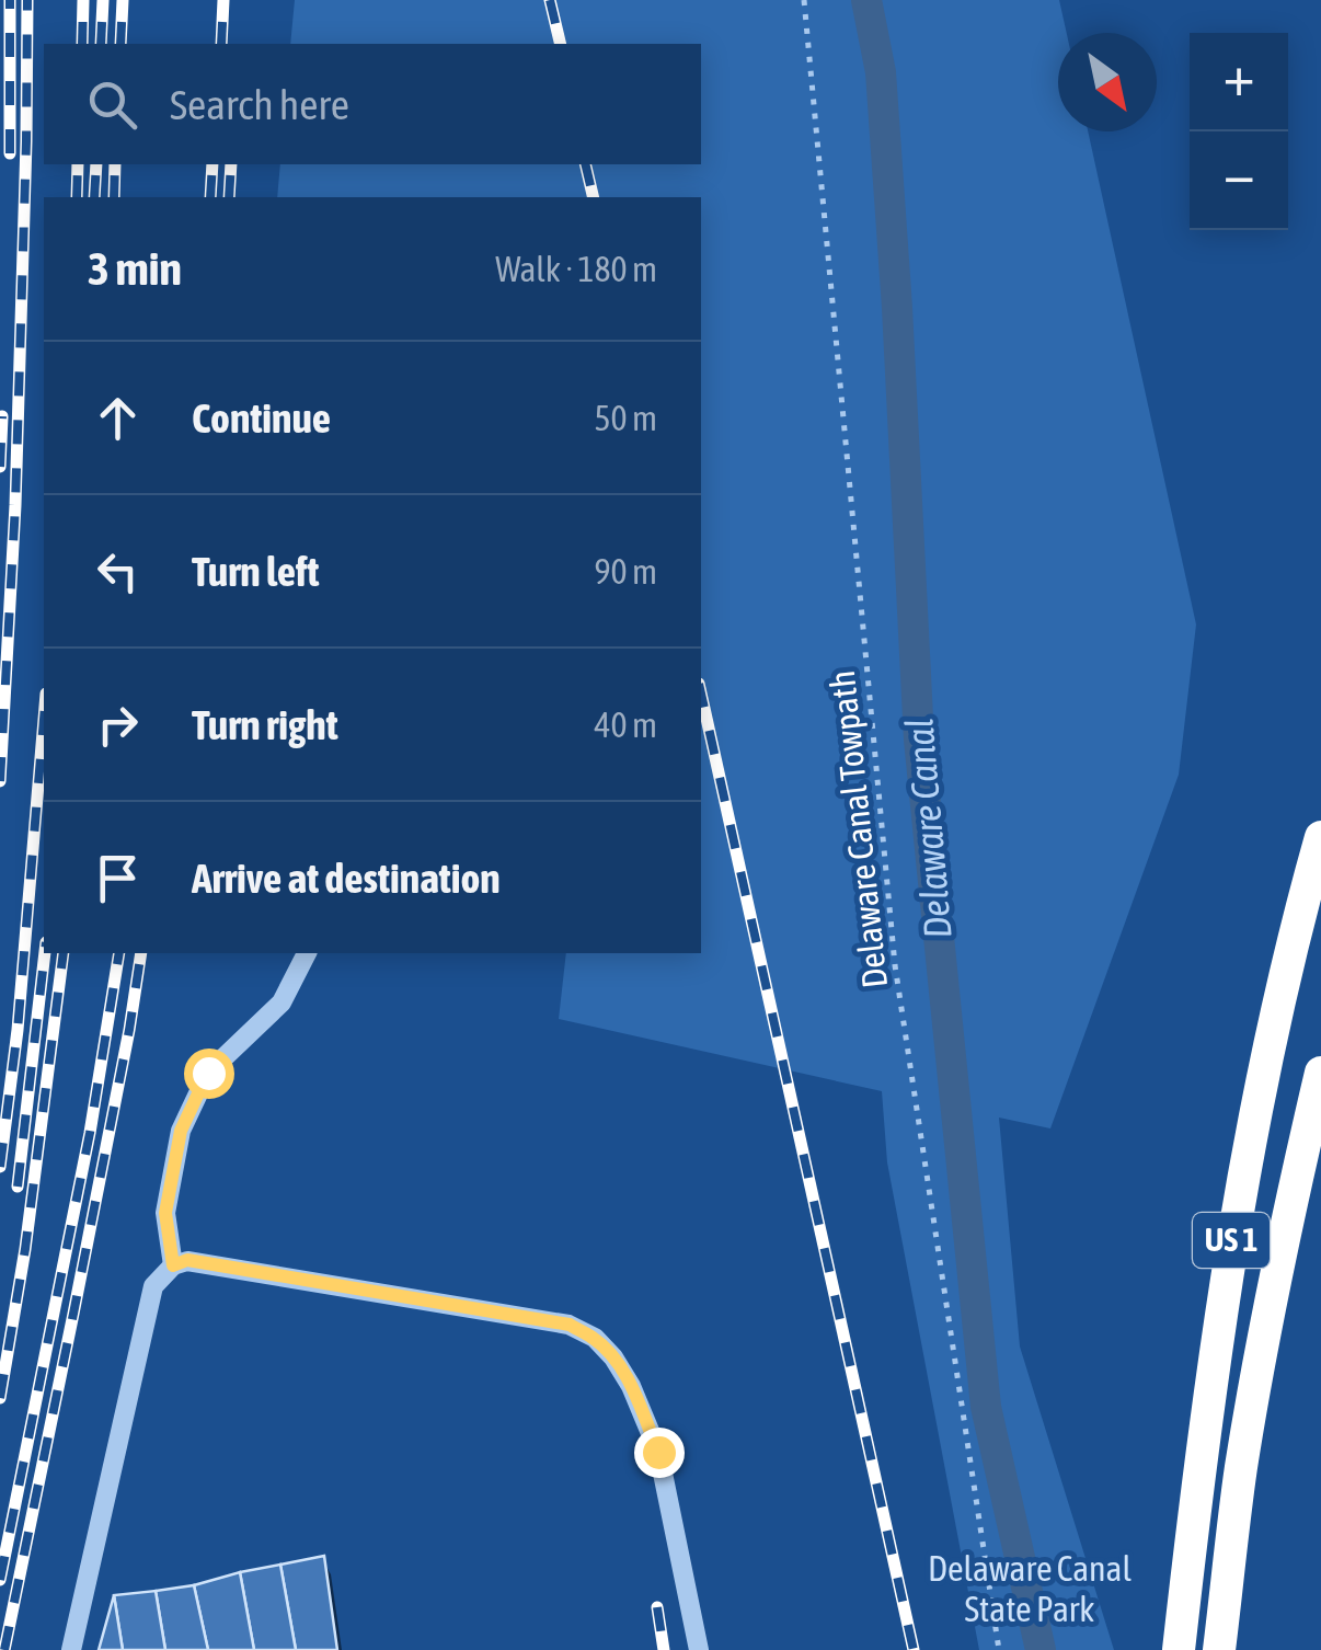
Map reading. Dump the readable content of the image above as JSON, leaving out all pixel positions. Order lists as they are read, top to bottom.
{
  "streets": {
    "highway": ["US 1"],
    "path": ["Delaware Canal Towpath"]
  },
  "water": ["Delaware Canal"],
  "parks": ["Delaware Canal State Park"],
  "north": "bottom right",
  "page": {
    "map_buttons": ["+", "−"],
    "search": "Search here",
    "heading": ["3 min", "Walk · 180 m"],
    "list": [
      ["Continue", "50 m"],
      ["Turn left", "90 m"],
      ["Turn right", "40 m"],
      "Arrive at destination"
    ]
  }
}
